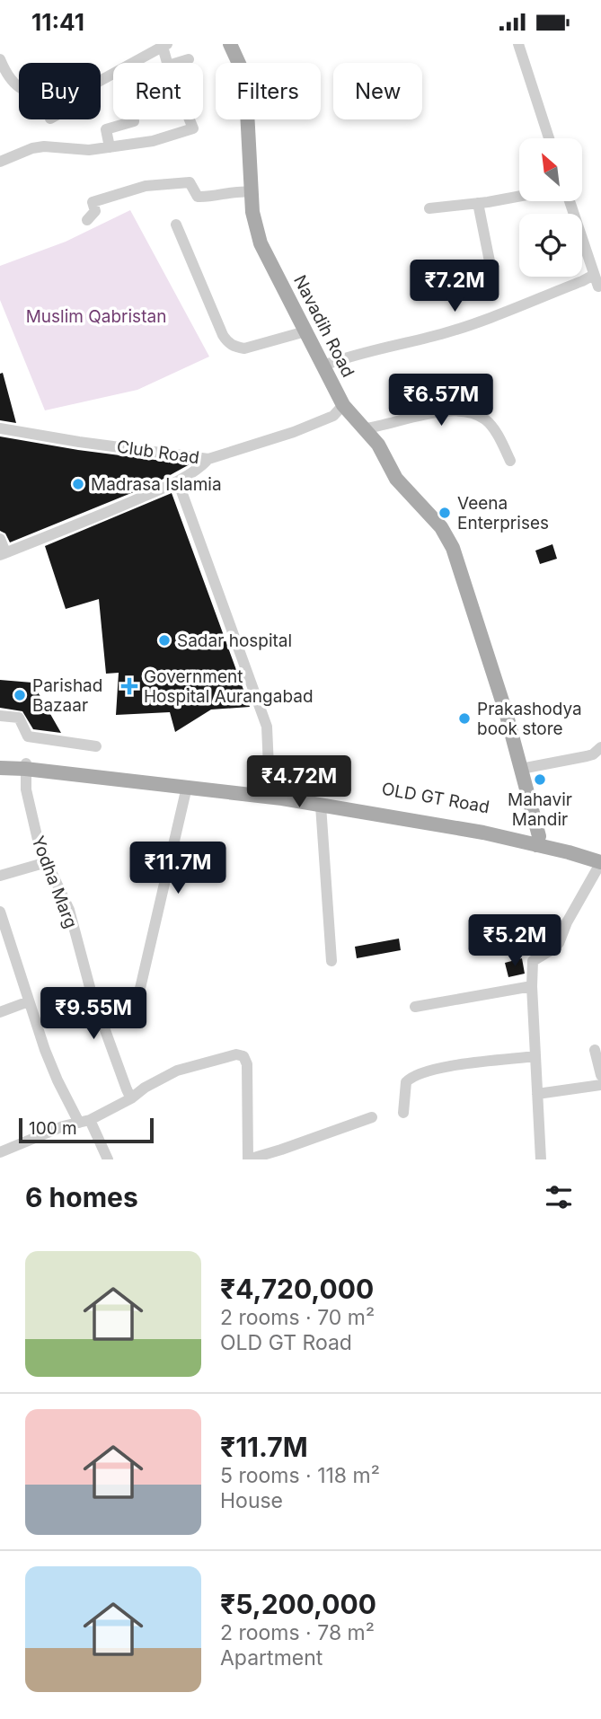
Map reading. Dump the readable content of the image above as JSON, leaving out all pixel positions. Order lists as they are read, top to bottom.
{
  "streets": {
    "main road": ["Navadih Road", "OLD GT Road"],
    "street": ["Club Road", "Yodha Marg"]
  },
  "crossings": [
    ["Navadih Road", "Club Road"],
    ["Navadih Road", "OLD GT Road"],
    ["OLD GT Road", "Yodha Marg"]
  ],
  "parks": ["Muslim Qabristan"],
  "places": {
    "other": [
      "Madrasa Islamia",
      "Veena Enterprises",
      "Sadar hospital",
      "Parishad Bazaar",
      "Prakashodya book store",
      "Mahavir Mandir"
    ],
    "health": ["Government Hospital Aurangabad"]
  },
  "scale_bar": "100 m",
  "north": "top left",
  "page": {
    "status": "11:41",
    "chip": [
      "Buy",
      "Rent",
      "Filters",
      "New"
    ],
    "price": [
      "₹7.2M",
      "₹6.57M",
      "₹4.72M",
      "₹11.7M",
      "₹5.2M",
      "₹9.55M"
    ],
    "scale": "100 m",
    "heading": "6 homes",
    "list": [
      {
        "name": "₹4,720,000",
        "note": "2 rooms · 70 m² · OLD GT Road"
      },
      {
        "name": "₹11.7M",
        "note": "5 rooms · 118 m² · House"
      },
      {
        "name": "₹5,200,000",
        "note": "2 rooms · 78 m² · Apartment"
      }
    ]
  }
}
